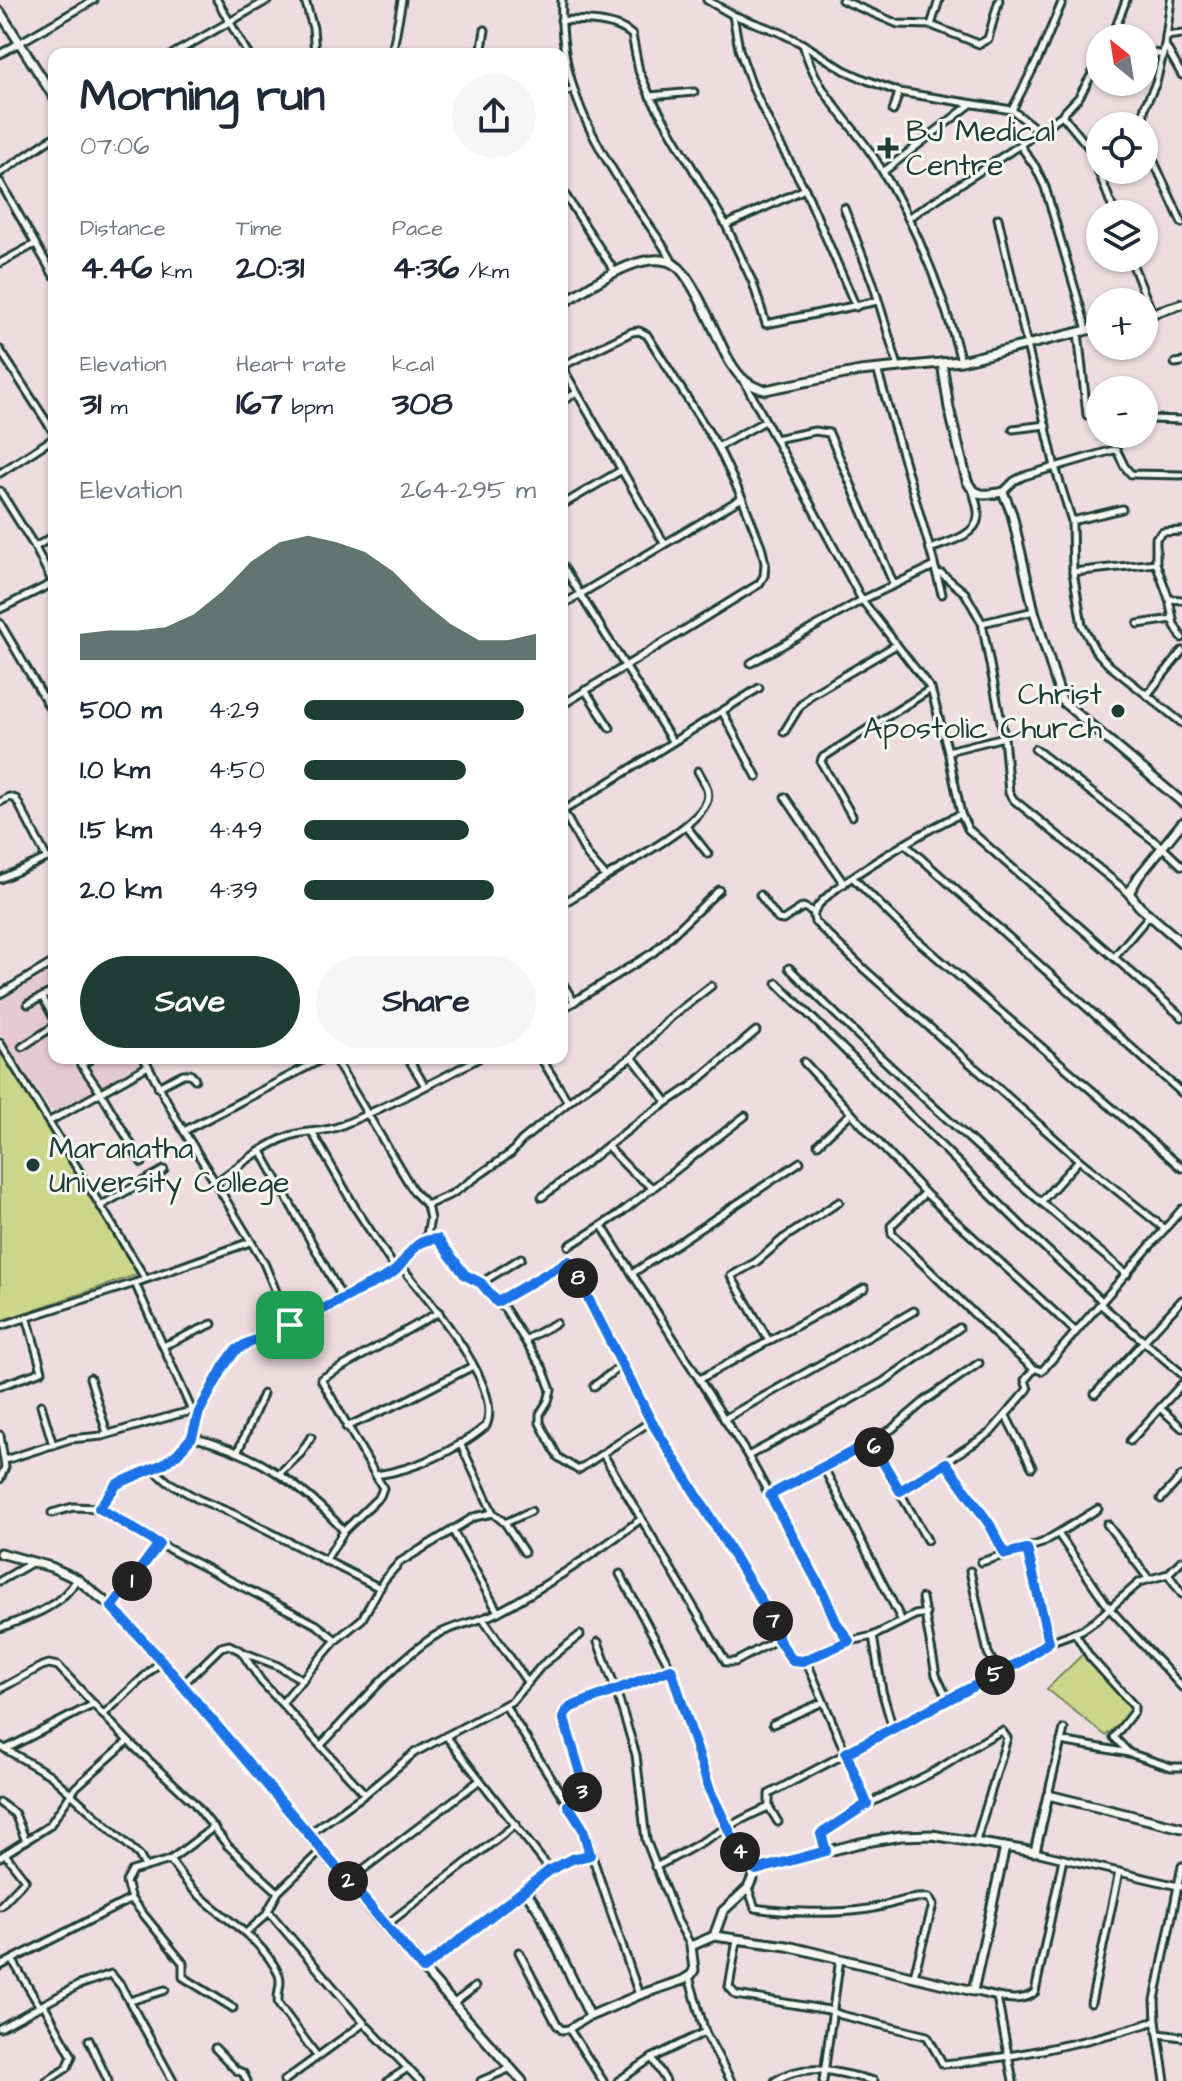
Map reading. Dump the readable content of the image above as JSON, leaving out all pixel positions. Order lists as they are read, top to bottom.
{
  "places": {
    "health": ["BJ Medical Centre"],
    "other": ["Christ Apostolic Church", "Maranatha University College"]
  },
  "north": "top left",
  "page": {
    "map_buttons": ["+", "−"],
    "heading": ["Morning run", "07:06"],
    "stats": [
      ["Distance", "4.46 km"],
      ["Time", "20:31"],
      ["Pace", "4:36 /km"],
      ["Elevation", "31 m"],
      ["Heart rate", "167 bpm"],
      ["kcal", "308"]
    ],
    "chart": ["Elevation", "264–295 m"],
    "list": [
      {
        "name": "500 m",
        "note": "4:29"
      },
      {
        "name": "1.0 km",
        "note": "4:50"
      },
      {
        "name": "1.5 km",
        "note": "4:49"
      },
      {
        "name": "2.0 km",
        "note": "4:39"
      }
    ],
    "buttons": ["Save", "Share"],
    "pins": [
      "8",
      "6",
      "1",
      "7",
      "5",
      "3",
      "4",
      "2"
    ]
  }
}
